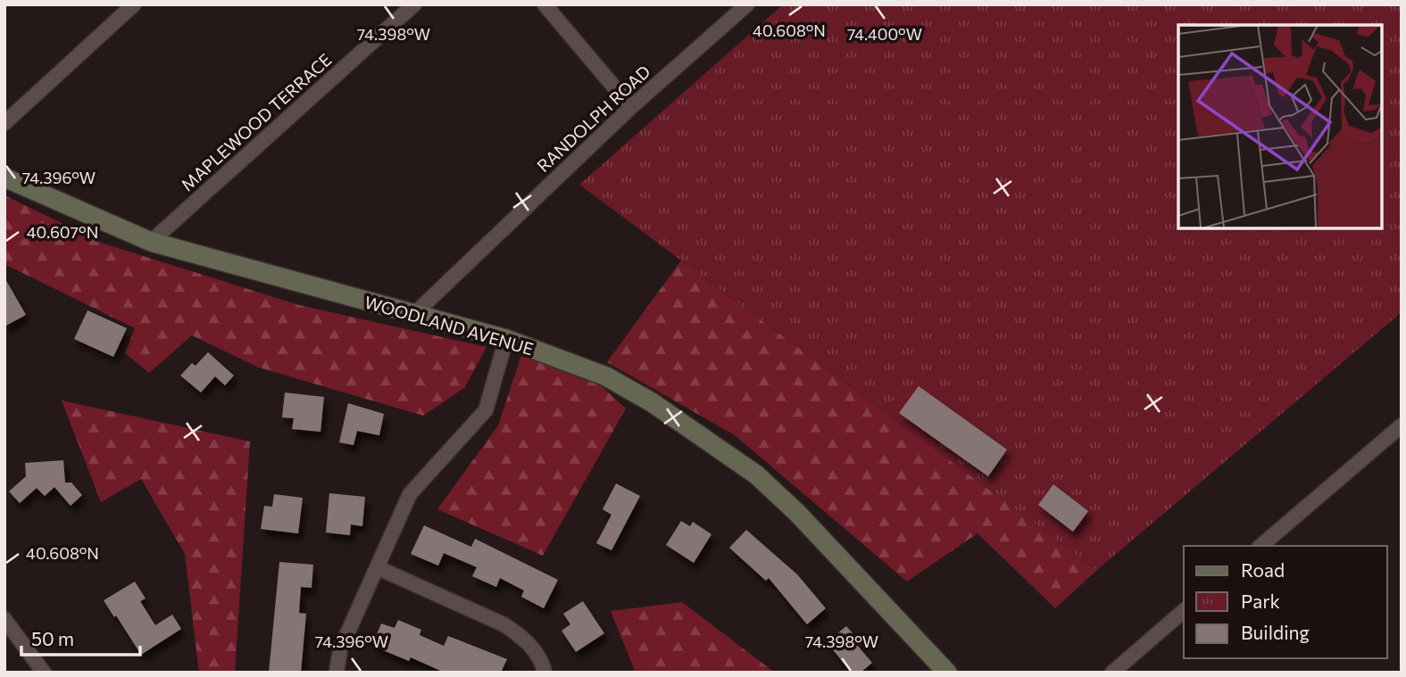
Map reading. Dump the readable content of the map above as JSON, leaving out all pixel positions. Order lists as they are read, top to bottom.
{
  "streets": {
    "street": ["RANDOLPH ROAD", "MAPLEWOOD TERRACE", "WOODLAND AVENUE"]
  },
  "crossings": [
    ["RANDOLPH ROAD", "WOODLAND AVENUE"],
    ["MAPLEWOOD TERRACE", "WOODLAND AVENUE"]
  ],
  "legend": ["Road", "Park", "Building"],
  "scale_bar": "50 m",
  "coordinates": [
    "40.608°N",
    "74.398°W",
    "74.400°W",
    "74.396°W",
    "40.607°N"
  ]
}
